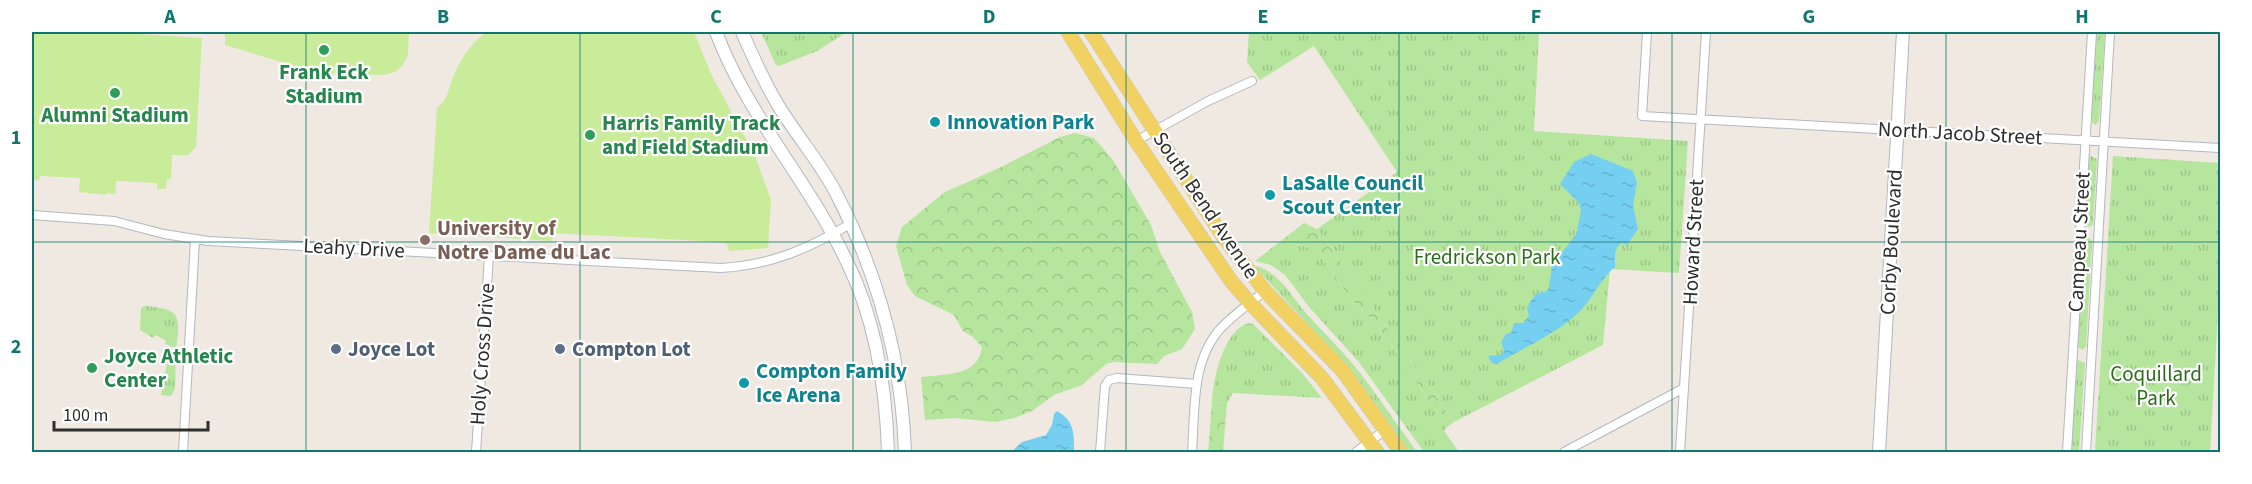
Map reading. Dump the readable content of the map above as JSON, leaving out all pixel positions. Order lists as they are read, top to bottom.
{
  "streets": {
    "main road": ["South Bend Avenue", "Corby Boulevard"],
    "street": [
      "North Jacob Street",
      "Howard Street",
      "Campeau Street",
      "Leahy Drive",
      "Holy Cross Drive"
    ]
  },
  "crossings": [
    ["North Jacob Street", "Howard Street"],
    ["North Jacob Street", "Corby Boulevard"],
    ["North Jacob Street", "Campeau Street"],
    ["Leahy Drive", "Holy Cross Drive"]
  ],
  "parks": ["Fredrickson Park", "Coquillard Park"],
  "places": [
    "Frank Eck Stadium",
    "Alumni Stadium",
    "Innovation Park",
    "Harris Family Track and Field Stadium",
    "LaSalle Council Scout Center",
    "University of Notre Dame du Lac",
    "Joyce Lot",
    "Compton Lot",
    "Joyce Athletic Center",
    "Compton Family Ice Arena"
  ],
  "scale_bar": "100 m",
  "grid": {
    "columns": [
      "A",
      "B",
      "C",
      "D",
      "E",
      "F",
      "G",
      "H"
    ],
    "rows": ["1", "2"]
  }
}
